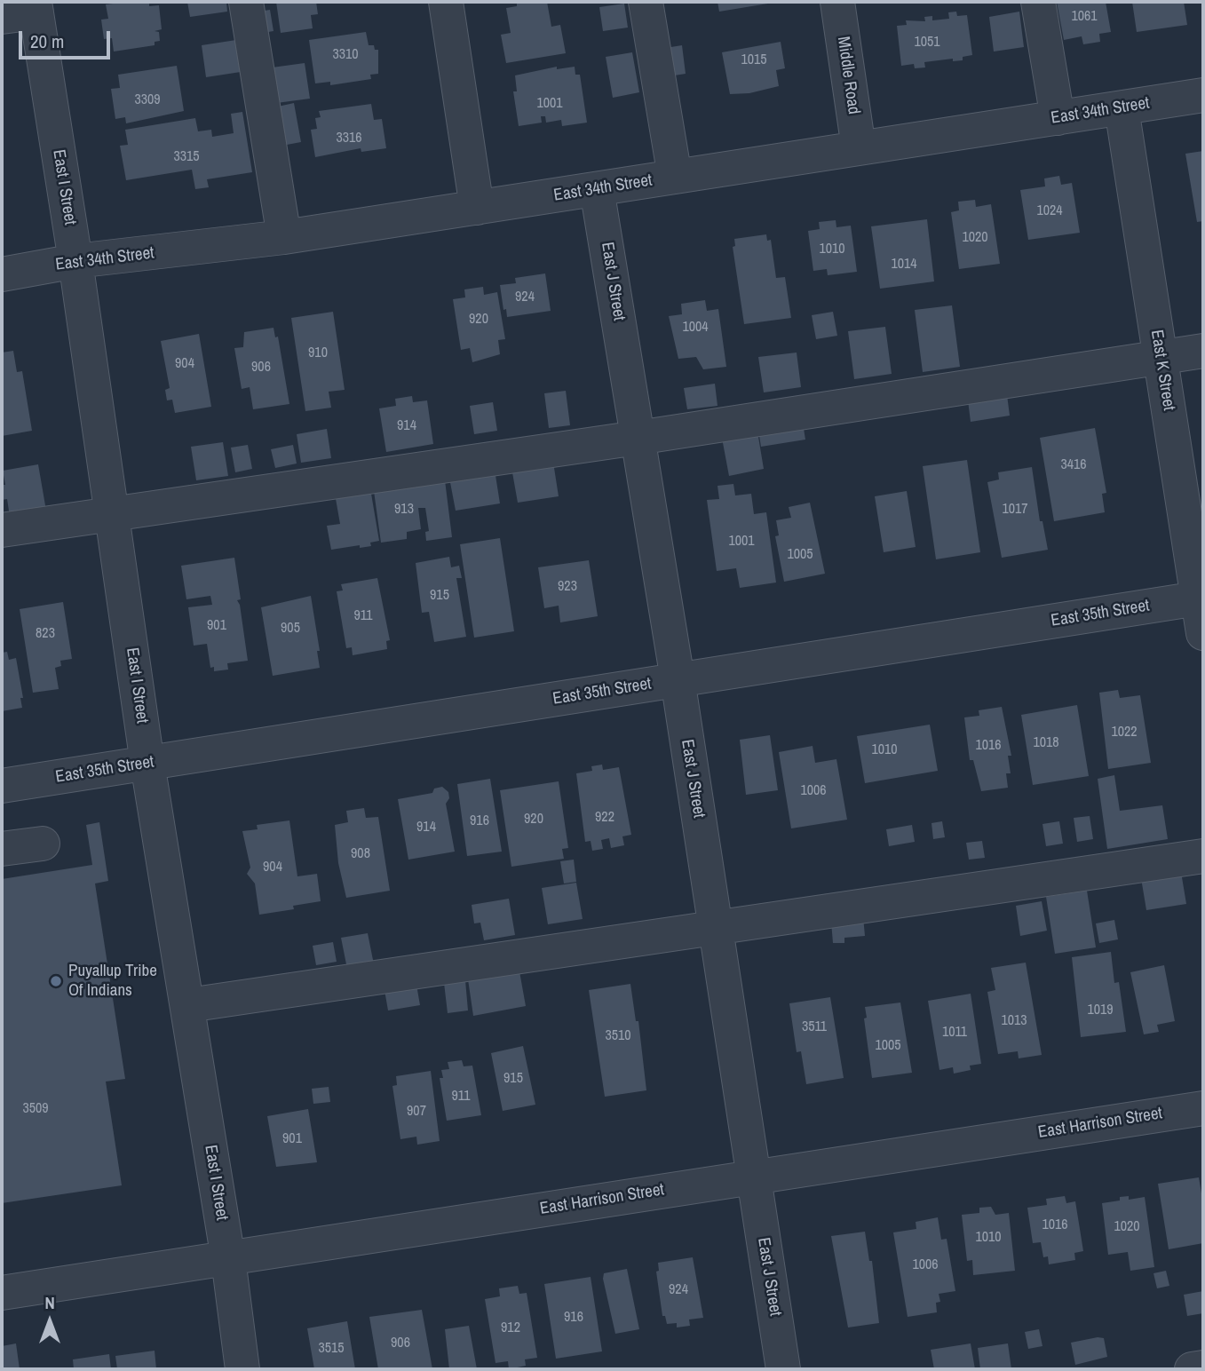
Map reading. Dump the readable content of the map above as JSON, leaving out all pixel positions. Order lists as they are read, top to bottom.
{
  "streets": {
    "street": [
      "Middle Road",
      "East 34th Street",
      "East I Street",
      "East J Street",
      "East K Street",
      "East 35th Street",
      "East Harrison Street"
    ]
  },
  "crossings": [
    ["Middle Road", "East 34th Street"],
    ["East 34th Street", "East I Street"],
    ["East 34th Street", "East J Street"],
    ["East 34th Street", "East K Street"],
    ["East I Street", "East 35th Street"],
    ["East I Street", "East Harrison Street"],
    ["East J Street", "East 35th Street"],
    ["East J Street", "East Harrison Street"],
    ["East K Street", "East 35th Street"]
  ],
  "places": ["Puyallup Tribe Of Indians"],
  "house_numbers": [
    "1061",
    "1051",
    "3310",
    "1015",
    "3309",
    "1001",
    "3316",
    "3315",
    "1024",
    "1020",
    "1010",
    "1014",
    "924",
    "920",
    "1004",
    "910",
    "904",
    "906",
    "914",
    "3416",
    "913",
    "1017",
    "1001",
    "1005",
    "923",
    "915",
    "911",
    "901",
    "905",
    "823",
    "1022",
    "1018",
    "1016",
    "1010",
    "1006",
    "922",
    "920",
    "916",
    "914",
    "908",
    "904",
    "1019",
    "1013",
    "3511",
    "1011",
    "3510",
    "1005",
    "915",
    "911",
    "3509",
    "907",
    "901",
    "1016",
    "1020",
    "1010",
    "1006",
    "924",
    "916",
    "912",
    "906",
    "3515"
  ],
  "scale_bar": "20 m",
  "north": "top"
}
